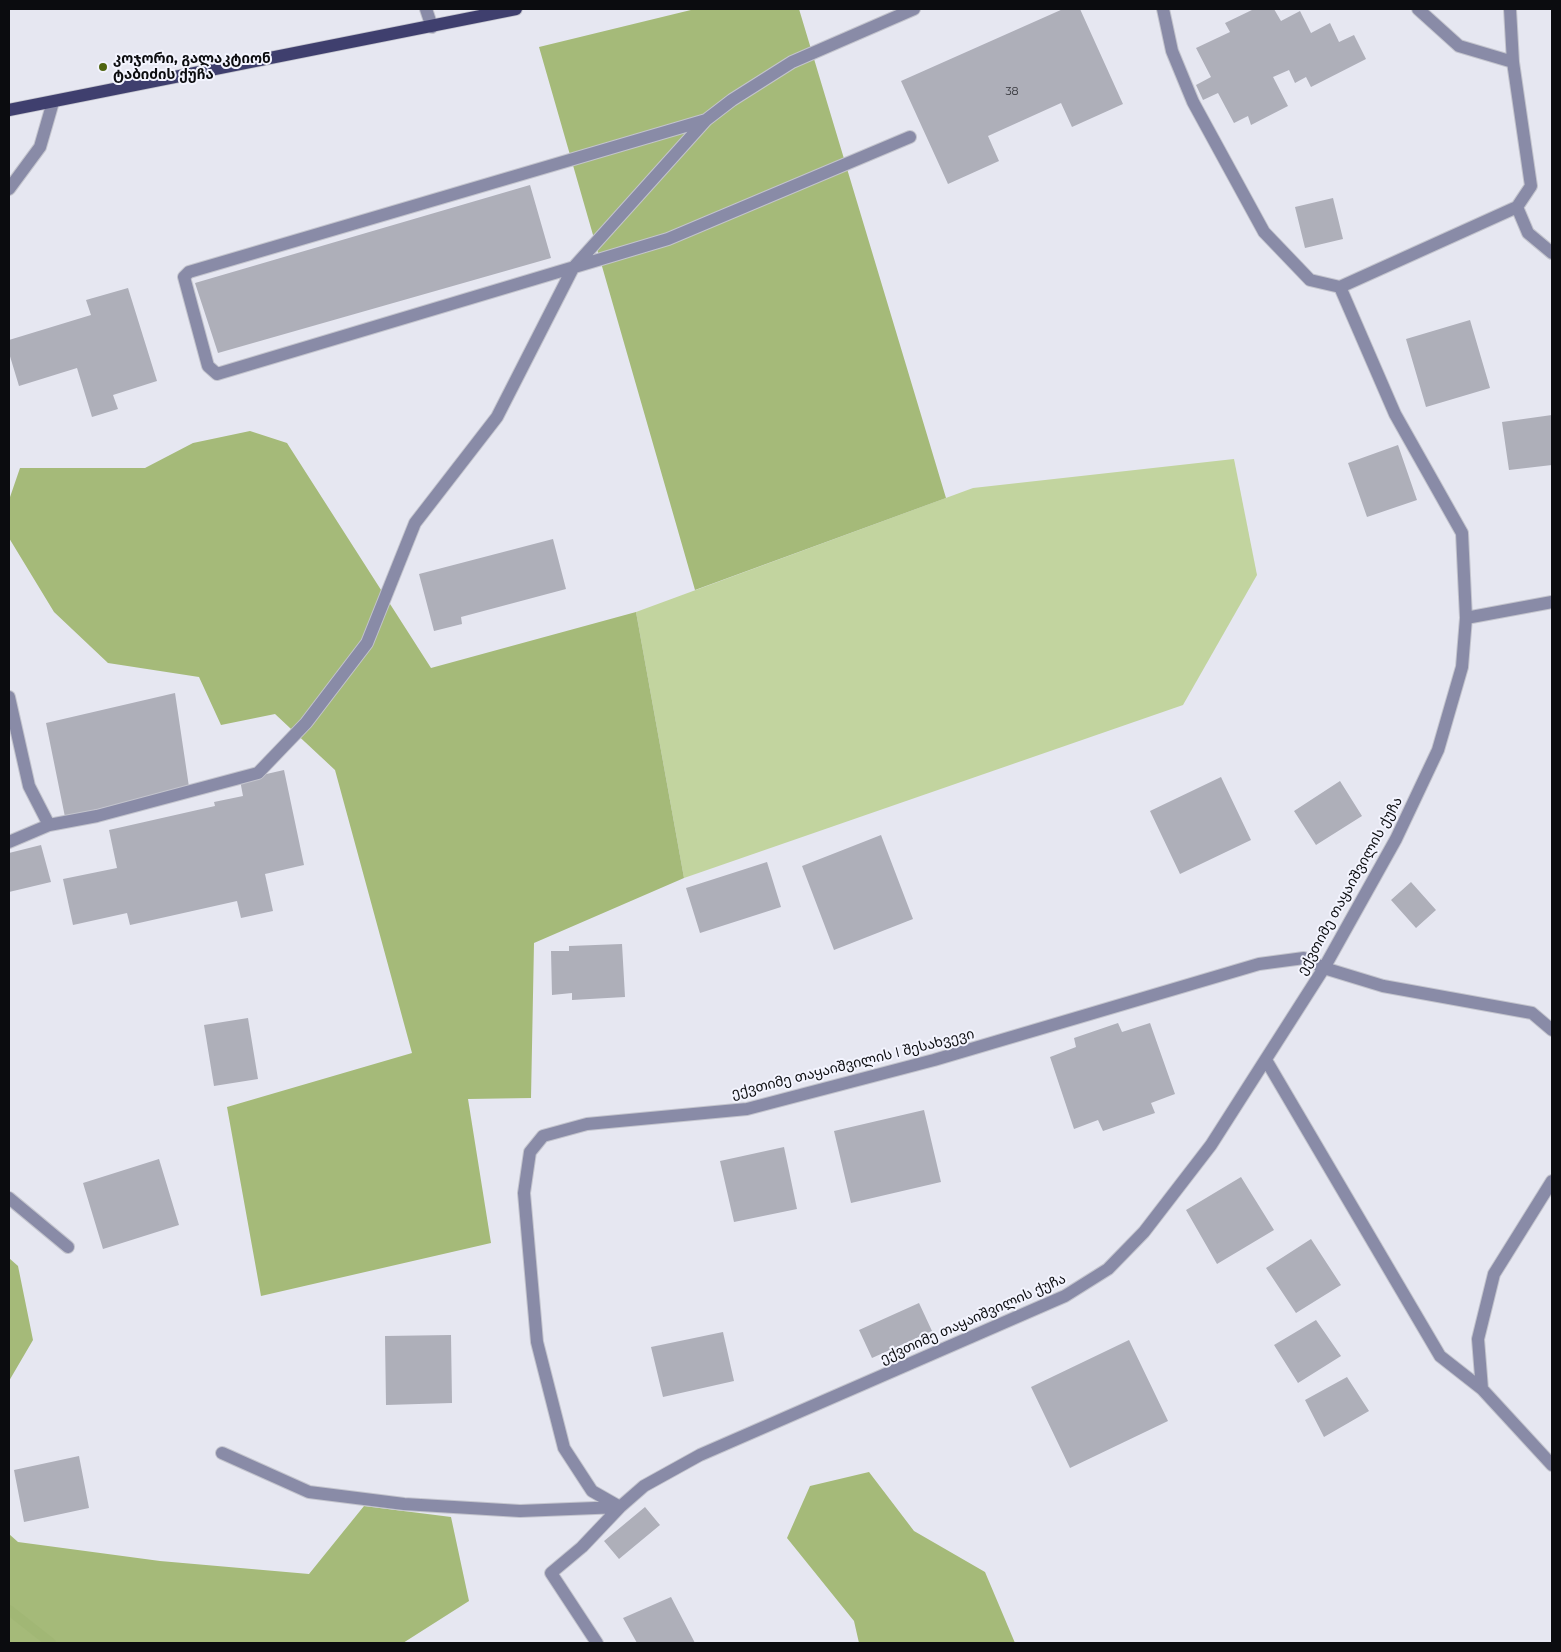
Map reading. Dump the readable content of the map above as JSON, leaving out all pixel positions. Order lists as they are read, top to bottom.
{
  "streets": {
    "street": ["ექვთიმე თაყაიშვილის ქუჩა", "ექვთიმე თაყაიშვილის I შესახვევი"]
  },
  "crossings": [
    ["ექვთიმე თაყაიშვილის ქუჩა", "ექვთიმე თაყაიშვილის I შესახვევი"]
  ],
  "places": ["კოჯორი, გალაკტიონ ტაბიძის ქუჩა"],
  "house_numbers": ["38"]
}
